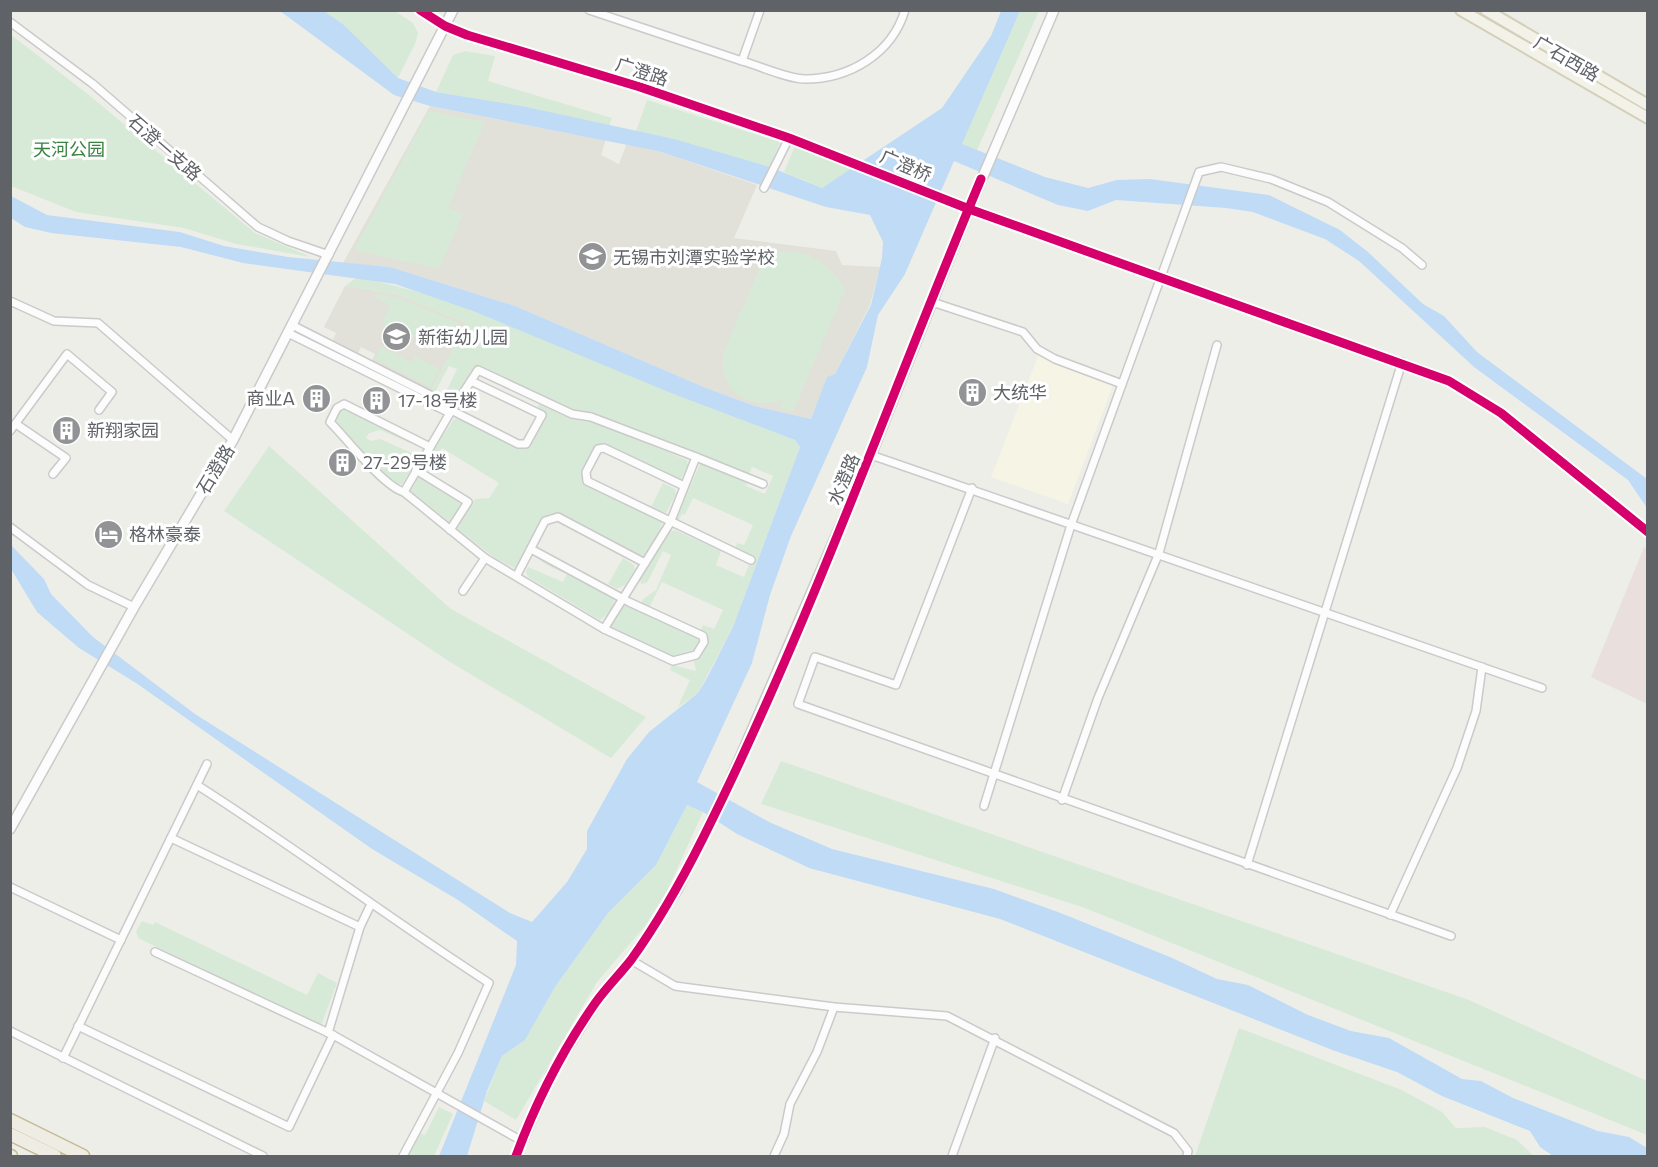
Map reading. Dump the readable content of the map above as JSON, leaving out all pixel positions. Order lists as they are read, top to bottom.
{
  "streets": {
    "main road": ["广石西路"],
    "street": [
      "广澄路",
      "石澄一支路",
      "广澄桥",
      "石澄路",
      "水澄路"
    ]
  },
  "crossings": [
    ["广澄路", "广澄桥"],
    ["广澄路", "石澄路"],
    ["石澄一支路", "石澄路"],
    ["广澄桥", "水澄路"]
  ],
  "parks": ["天河公园"],
  "places": {
    "school or university": ["无锡市刘潭实验学校", "新街幼儿园"],
    "building": [
      "大统华",
      "商业A",
      "17-18号楼",
      "新翔家园",
      "27-29号楼"
    ],
    "hotel": ["格林豪泰"]
  }
}
